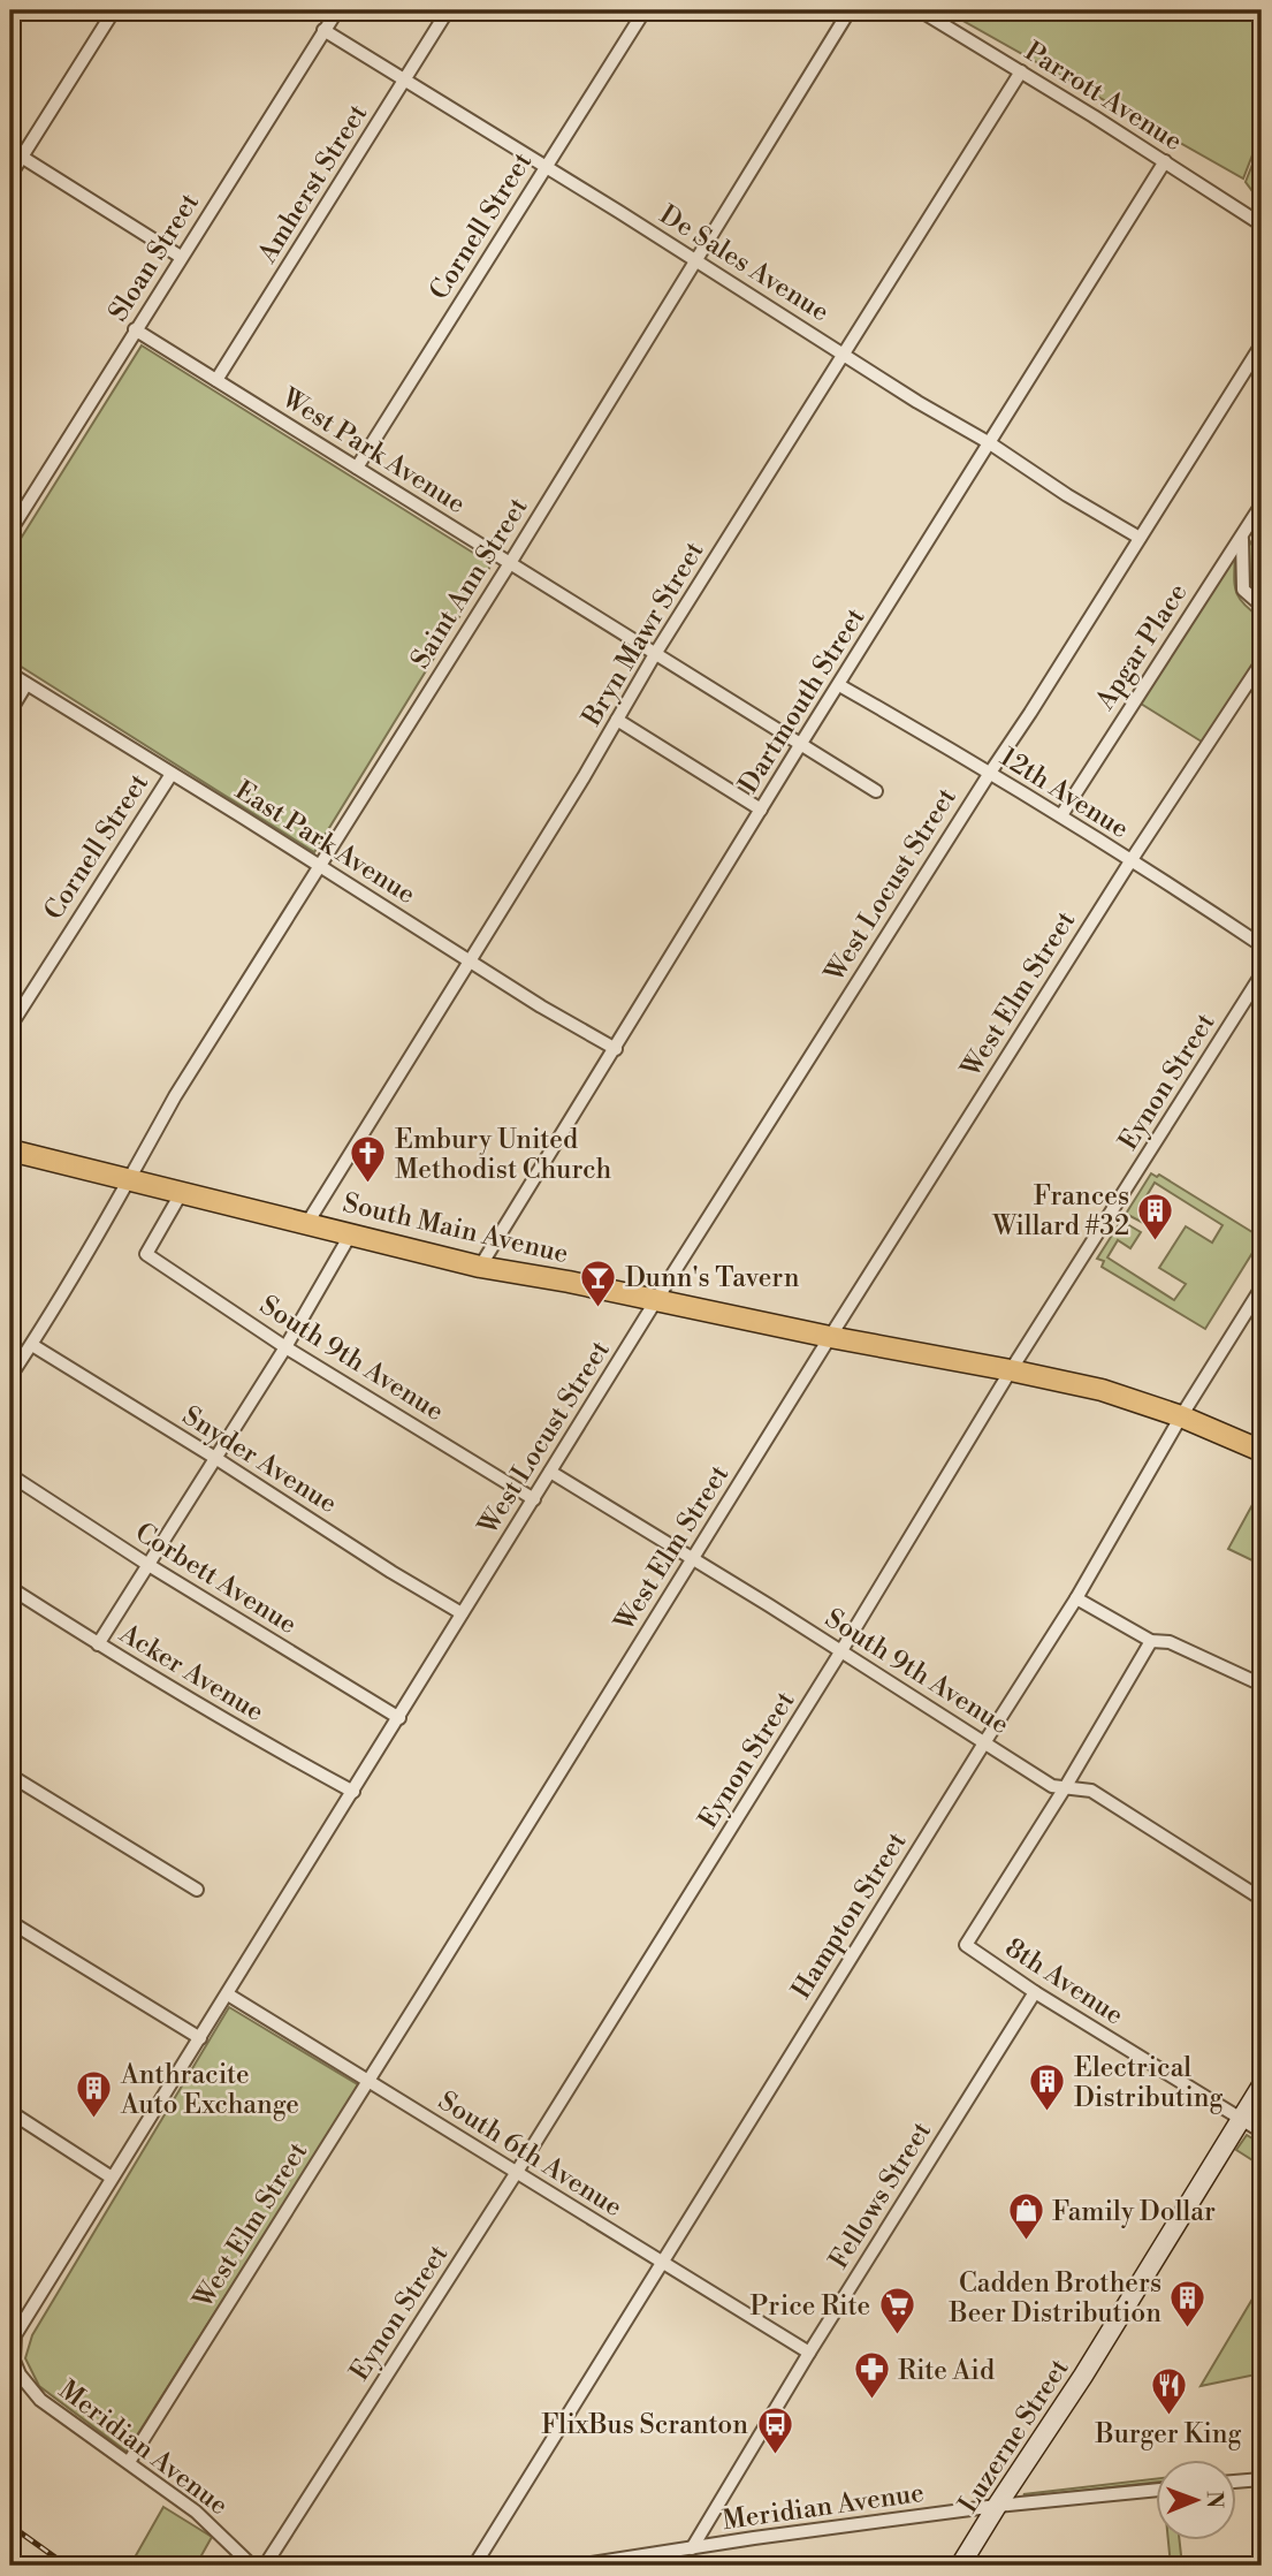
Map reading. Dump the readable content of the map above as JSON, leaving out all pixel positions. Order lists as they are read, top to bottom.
{
  "streets": {
    "main road": ["South Main Avenue"],
    "street": [
      "Parrott Avenue",
      "Amherst Street",
      "Cornell Street",
      "Sloan Street",
      "De Sales Avenue",
      "West Park Avenue",
      "Saint Ann Street",
      "Bryn Mawr Street",
      "Apgar Place",
      "Dartmouth Street",
      "12th Avenue",
      "East Park Avenue",
      "West Locust Street",
      "West Elm Street",
      "Eynon Street",
      "South 9th Avenue",
      "Snyder Avenue",
      "Corbett Avenue",
      "Acker Avenue",
      "Hampton Street",
      "8th Avenue",
      "South 6th Avenue",
      "Fellows Street",
      "Luzerne Street",
      "Meridian Avenue"
    ]
  },
  "crossings": [
    ["Parrott Avenue", "Bryn Mawr Street"],
    ["Parrott Avenue", "Dartmouth Street"],
    ["Amherst Street", "De Sales Avenue"],
    ["Amherst Street", "West Park Avenue"],
    ["Cornell Street", "De Sales Avenue"],
    ["Cornell Street", "West Park Avenue"],
    ["Cornell Street", "East Park Avenue"],
    ["Sloan Street", "De Sales Avenue"],
    ["Sloan Street", "West Park Avenue"],
    ["De Sales Avenue", "Saint Ann Street"],
    ["De Sales Avenue", "Bryn Mawr Street"],
    ["De Sales Avenue", "Dartmouth Street"],
    ["De Sales Avenue", "West Locust Street"],
    ["West Park Avenue", "Saint Ann Street"],
    ["West Park Avenue", "Bryn Mawr Street"],
    ["West Park Avenue", "Dartmouth Street"],
    ["Saint Ann Street", "East Park Avenue"],
    ["Saint Ann Street", "South Main Avenue"],
    ["Saint Ann Street", "Snyder Avenue"],
    ["Bryn Mawr Street", "East Park Avenue"],
    ["Bryn Mawr Street", "South Main Avenue"],
    ["Apgar Place", "12th Avenue"],
    ["Dartmouth Street", "12th Avenue"],
    ["Dartmouth Street", "East Park Avenue"],
    ["Dartmouth Street", "South Main Avenue"],
    ["12th Avenue", "West Locust Street"],
    ["12th Avenue", "West Elm Street"],
    ["West Locust Street", "South Main Avenue"],
    ["West Locust Street", "South 9th Avenue"],
    ["West Locust Street", "Snyder Avenue"],
    ["West Locust Street", "Corbett Avenue"],
    ["West Locust Street", "Acker Avenue"],
    ["West Locust Street", "South 6th Avenue"],
    ["West Locust Street", "Meridian Avenue"],
    ["West Elm Street", "South Main Avenue"],
    ["West Elm Street", "South 9th Avenue"],
    ["West Elm Street", "South 6th Avenue"],
    ["West Elm Street", "Meridian Avenue"],
    ["Eynon Street", "South Main Avenue"],
    ["Eynon Street", "South 9th Avenue"],
    ["Eynon Street", "South 6th Avenue"],
    ["South Main Avenue", "South 9th Avenue"],
    ["South Main Avenue", "Hampton Street"],
    ["South 9th Avenue", "Hampton Street"],
    ["South 9th Avenue", "8th Avenue"],
    ["Hampton Street", "South 6th Avenue"],
    ["8th Avenue", "Fellows Street"],
    ["8th Avenue", "Luzerne Street"],
    ["South 6th Avenue", "Fellows Street"],
    ["Fellows Street", "Meridian Avenue"],
    ["Luzerne Street", "Meridian Avenue"]
  ],
  "places": {
    "church": ["Embury United Methodist Church"],
    "building": [
      "Frances Willard #32",
      "Electrical Distributing",
      "Anthracite Auto Exchange",
      "Cadden Brothers Beer Distribution"
    ],
    "bar": ["Dunn's Tavern"],
    "shop": ["Family Dollar"],
    "supermarket": ["Price Rite"],
    "pharmacy": ["Rite Aid"],
    "restaurant": ["Burger King"],
    "bus stop": ["FlixBus Scranton"]
  },
  "north": "right"
}
